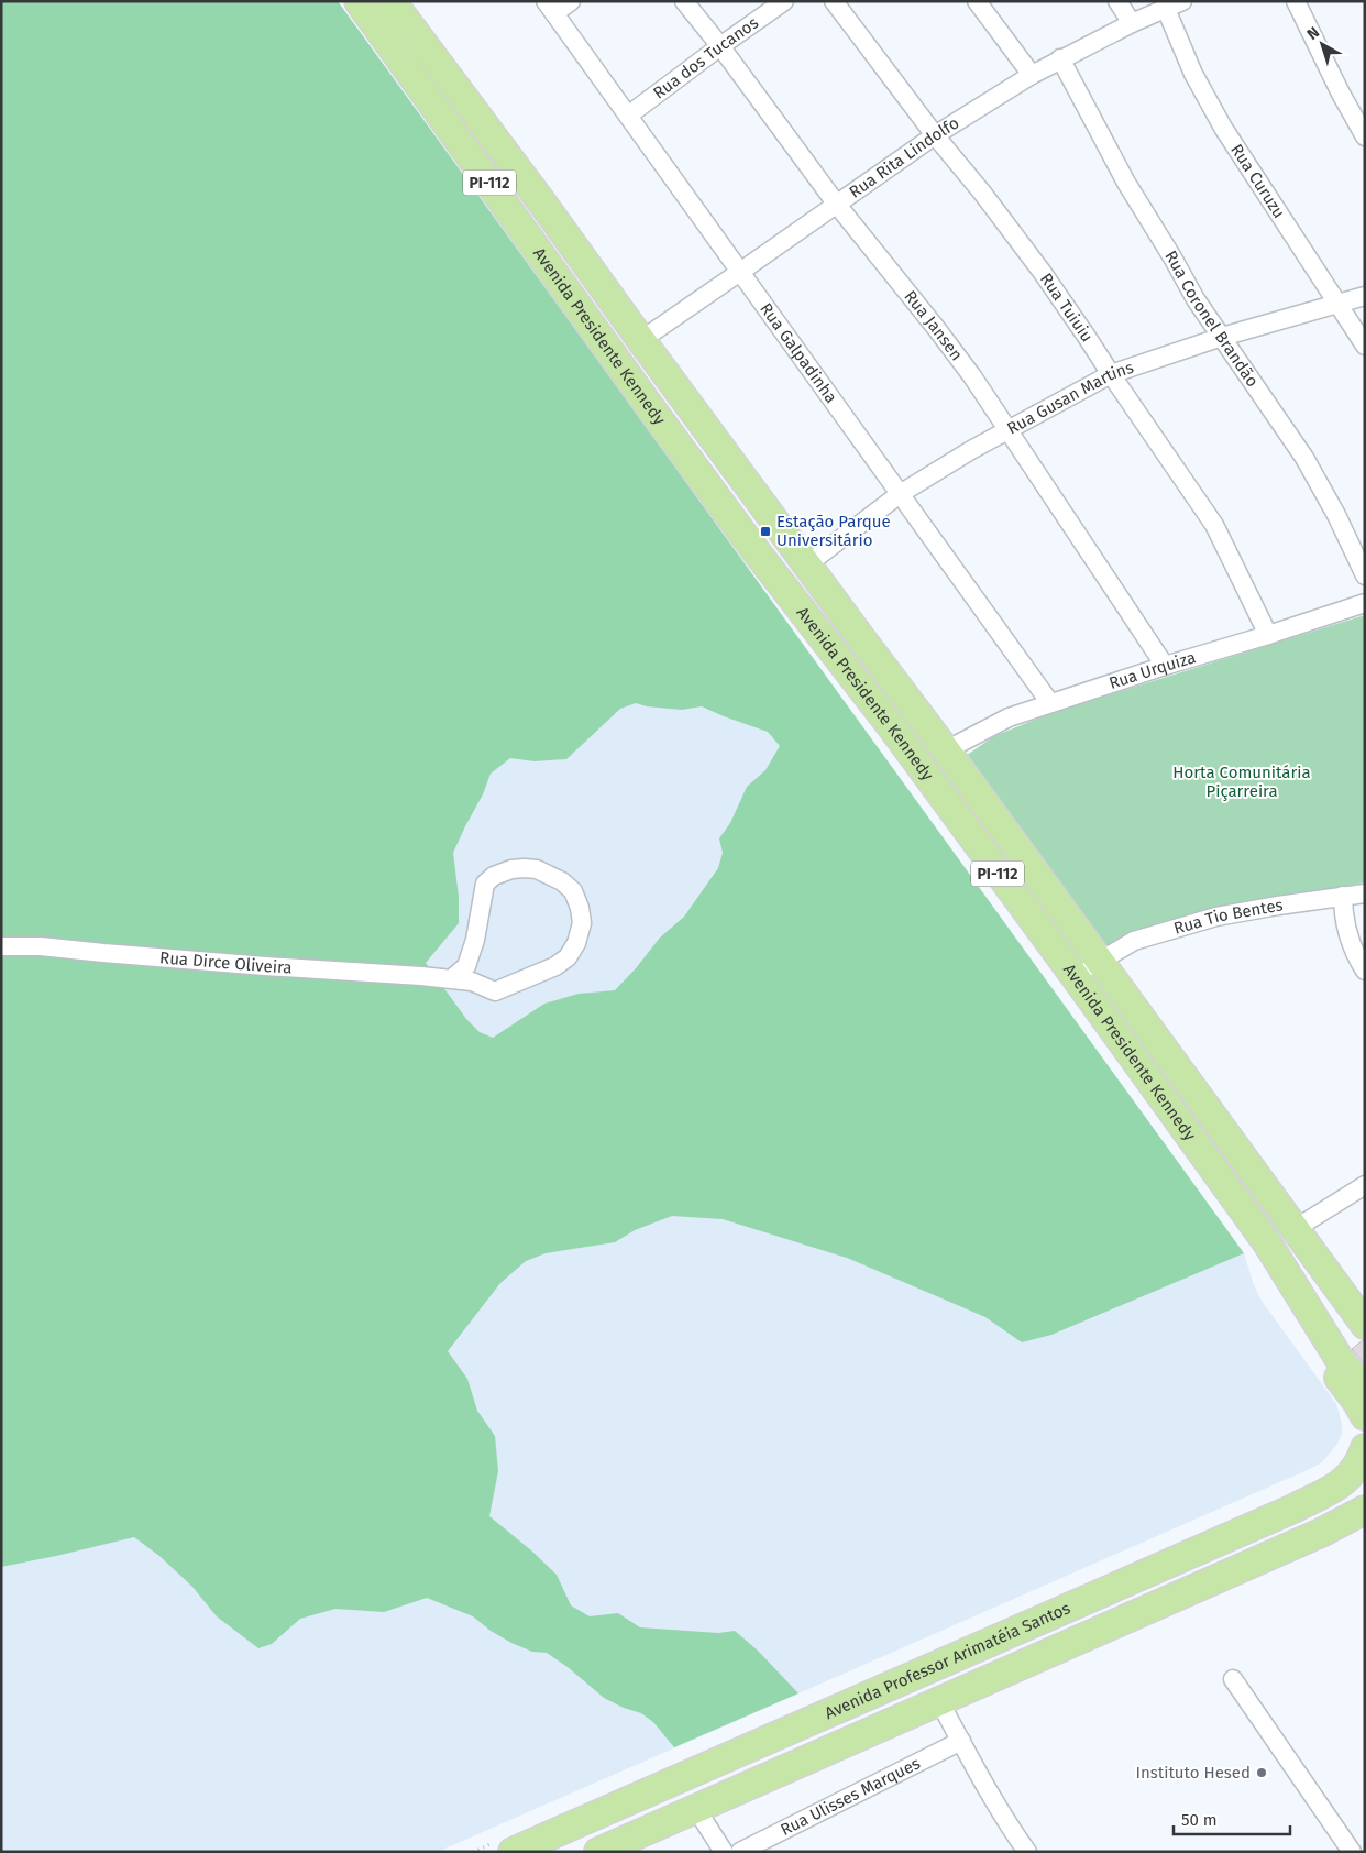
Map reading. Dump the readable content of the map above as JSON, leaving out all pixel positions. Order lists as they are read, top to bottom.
{
  "streets": {
    "main road": ["PI-112", "Avenida Presidente Kennedy", "Avenida Professor Arimatéia Santos"],
    "street": [
      "Rua dos Tucanos",
      "Rua Rita Lindolfo",
      "Rua Curuzu",
      "Rua Tuiuiu",
      "Rua Coronel Brandão",
      "Rua Jansen",
      "Rua Galpadinha",
      "Rua Gusan Martins",
      "Rua Urquiza",
      "Rua Tio Bentes",
      "Rua Dirce Oliveira",
      "Rua Ulisses Marques"
    ]
  },
  "crossings": [
    ["Rua dos Tucanos", "Rua Jansen"],
    ["Rua dos Tucanos", "Rua Galpadinha"],
    ["Rua Rita Lindolfo", "Rua Curuzu"],
    ["Rua Rita Lindolfo", "Rua Tuiuiu"],
    ["Rua Rita Lindolfo", "Rua Coronel Brandão"],
    ["Rua Rita Lindolfo", "Rua Jansen"],
    ["Rua Rita Lindolfo", "Avenida Presidente Kennedy"],
    ["Rua Rita Lindolfo", "Rua Galpadinha"],
    ["Rua Curuzu", "Rua Gusan Martins"],
    ["Rua Tuiuiu", "Rua Gusan Martins"],
    ["Rua Tuiuiu", "Rua Urquiza"],
    ["Rua Coronel Brandão", "Rua Gusan Martins"],
    ["Rua Jansen", "Rua Gusan Martins"],
    ["Rua Jansen", "Rua Urquiza"],
    ["Avenida Presidente Kennedy", "Rua Gusan Martins"],
    ["Avenida Presidente Kennedy", "Rua Urquiza"],
    ["Avenida Presidente Kennedy", "Rua Tio Bentes"],
    ["Rua Galpadinha", "Rua Gusan Martins"],
    ["Rua Galpadinha", "Rua Urquiza"]
  ],
  "parks": ["Horta Comunitária Piçarreira"],
  "places": {
    "transit": ["Estação Parque Universitário"],
    "other": ["Instituto Hesed"]
  },
  "scale_bar": "50 m",
  "north": "top left"
}
